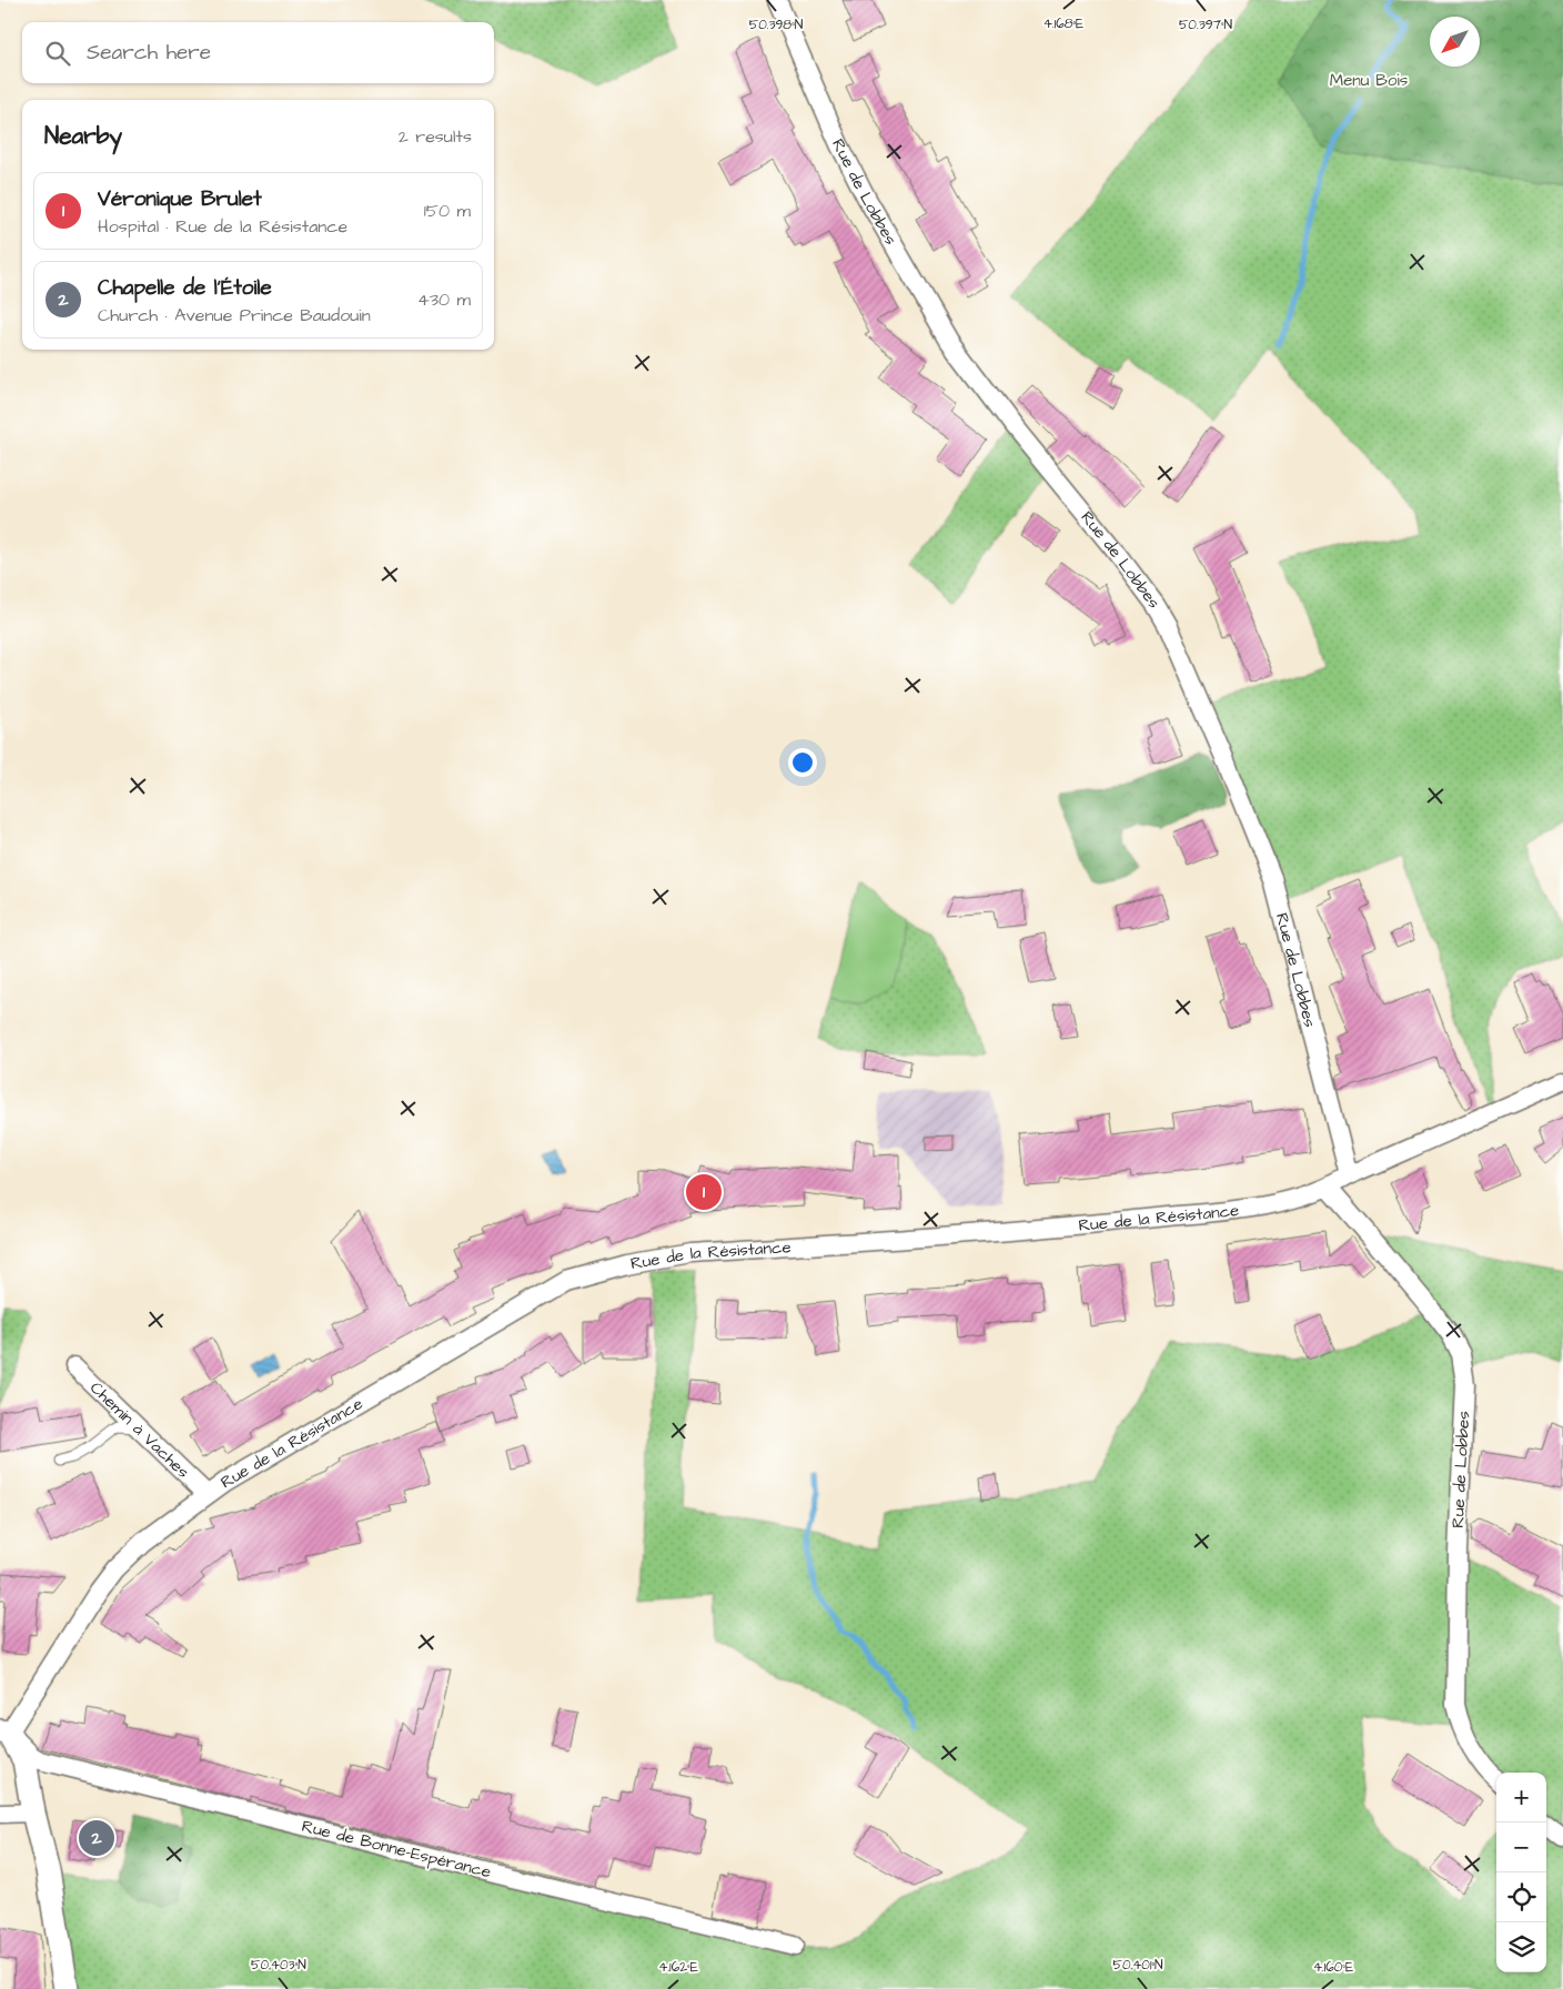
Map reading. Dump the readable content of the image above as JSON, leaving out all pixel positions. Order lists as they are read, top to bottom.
{
  "streets": {
    "street": [
      "Rue de Lobbes",
      "Rue de la Résistance",
      "Chemin à Vaches",
      "Rue de Bonne-Espérance"
    ]
  },
  "crossings": [
    ["Rue de Lobbes", "Rue de la Résistance"],
    ["Rue de la Résistance", "Chemin à Vaches"],
    ["Rue de la Résistance", "Rue de Bonne-Espérance"]
  ],
  "parks": ["Menu Bois"],
  "north": "bottom left",
  "page": {
    "search": "Search here",
    "heading": ["Nearby", "2 results"],
    "list": [
      {
        "mark": "1",
        "name": "Véronique Brulet",
        "note": "Hospital · Rue de la Résistance",
        "value": "150 m"
      },
      {
        "mark": "2",
        "name": "Chapelle de l'Étoile",
        "note": "Church · Avenue Prince Baudouin",
        "value": "430 m"
      }
    ],
    "pins": ["1", "2"],
    "map_buttons": ["+", "−"]
  },
  "coordinates": [
    "4.168°E",
    "50.398°N",
    "50.397°N",
    "50.403°N",
    "50.401°N",
    "4.162°E",
    "4.160°E"
  ]
}
